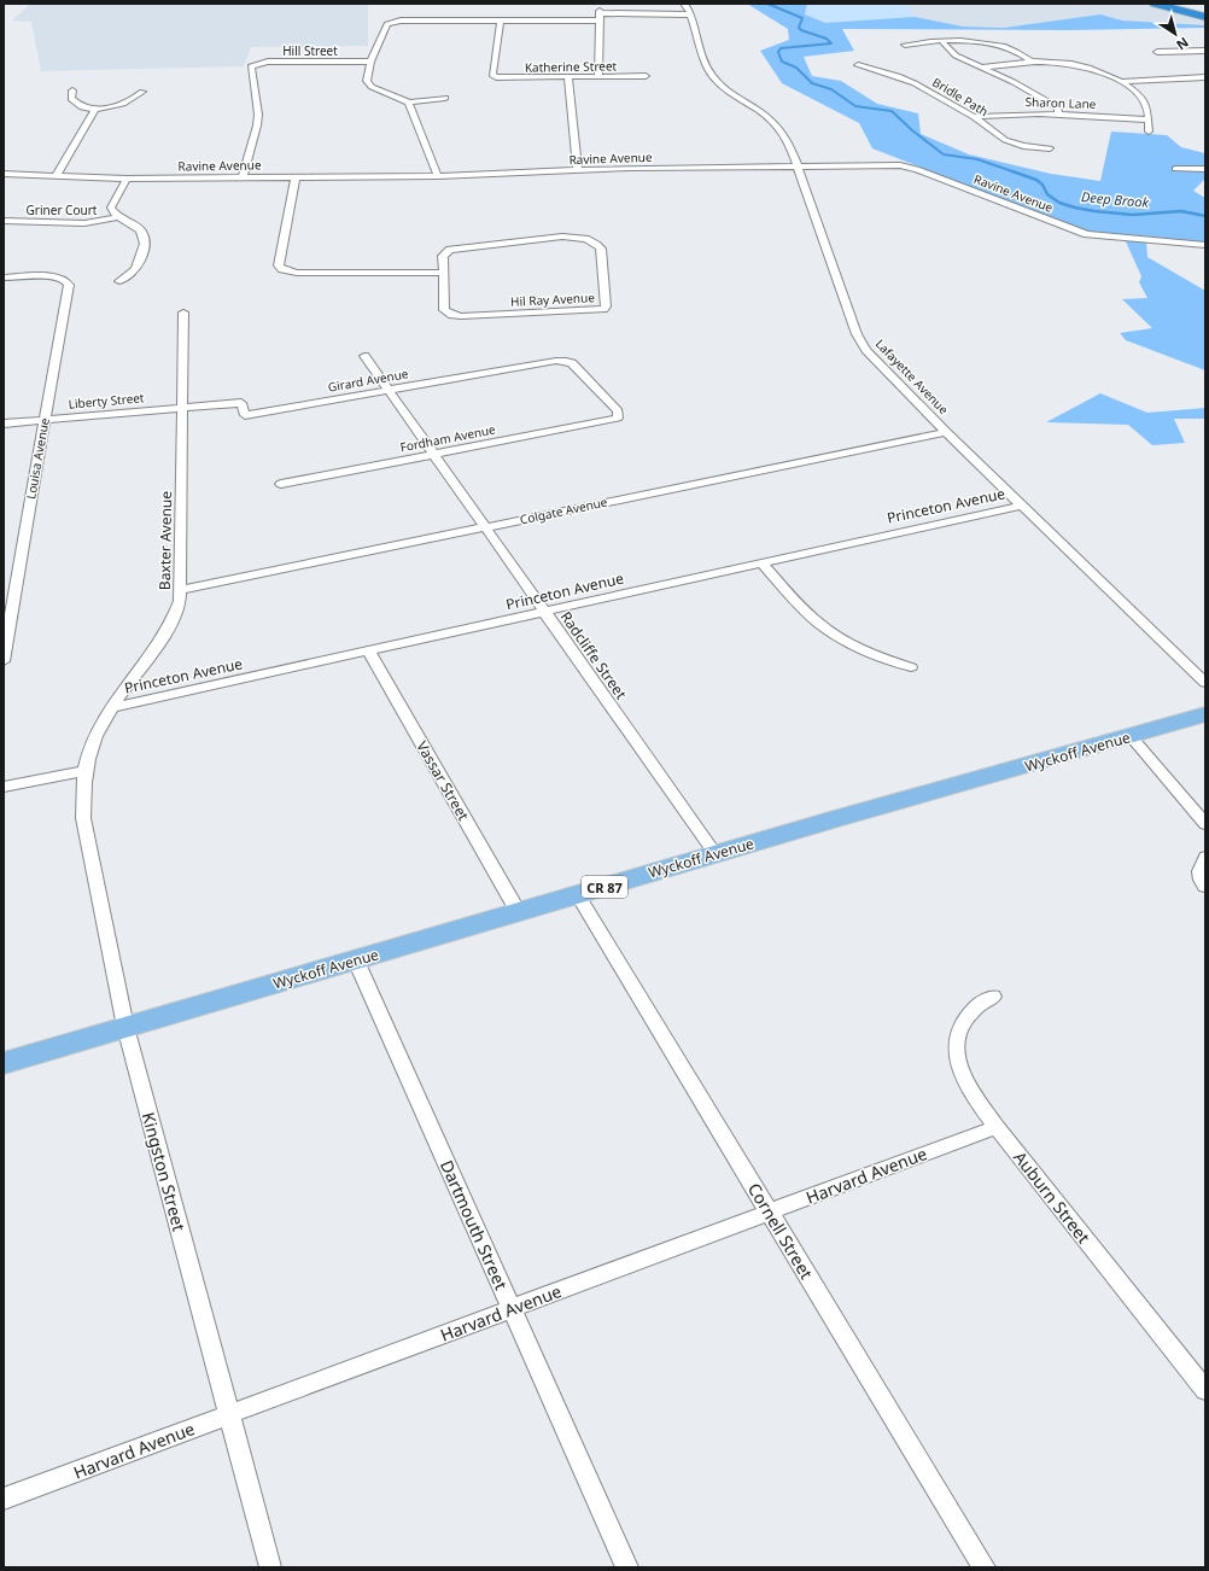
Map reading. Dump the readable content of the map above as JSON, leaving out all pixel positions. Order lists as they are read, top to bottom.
{
  "streets": {
    "main road": ["Wyckoff Avenue", "CR 87"],
    "street": [
      "Hill Street",
      "Katherine Street",
      "Bridle Path",
      "Sharon Lane",
      "Ravine Avenue",
      "Griner Court",
      "Hil Ray Avenue",
      "Lafayette Avenue",
      "Girard Avenue",
      "Liberty Street",
      "Fordham Avenue",
      "Louisa Avenue",
      "Princeton Avenue",
      "Colgate Avenue",
      "Baxter Avenue",
      "Radcliffe Street",
      "Vassar Street",
      "Kingston Street",
      "Harvard Avenue",
      "Auburn Street",
      "Dartmouth Street",
      "Cornell Street"
    ]
  },
  "crossings": [
    ["Hill Street", "Ravine Avenue"],
    ["Bridle Path", "Sharon Lane"],
    ["Ravine Avenue", "Lafayette Avenue"],
    ["Lafayette Avenue", "Princeton Avenue"],
    ["Lafayette Avenue", "Colgate Avenue"],
    ["Girard Avenue", "Liberty Street"],
    ["Girard Avenue", "Fordham Avenue"],
    ["Girard Avenue", "Baxter Avenue"],
    ["Girard Avenue", "Radcliffe Street"],
    ["Liberty Street", "Louisa Avenue"],
    ["Liberty Street", "Baxter Avenue"],
    ["Fordham Avenue", "Radcliffe Street"],
    ["Princeton Avenue", "Baxter Avenue"],
    ["Princeton Avenue", "Radcliffe Street"],
    ["Princeton Avenue", "Vassar Street"],
    ["Colgate Avenue", "Baxter Avenue"],
    ["Colgate Avenue", "Radcliffe Street"],
    ["Baxter Avenue", "Kingston Street"],
    ["Radcliffe Street", "Wyckoff Avenue"],
    ["Wyckoff Avenue", "Vassar Street"],
    ["Wyckoff Avenue", "Kingston Street"],
    ["Wyckoff Avenue", "Dartmouth Street"],
    ["Wyckoff Avenue", "Cornell Street"],
    ["Kingston Street", "Harvard Avenue"],
    ["Harvard Avenue", "Auburn Street"],
    ["Harvard Avenue", "Dartmouth Street"],
    ["Harvard Avenue", "Cornell Street"]
  ],
  "water": ["Deep Brook"],
  "north": "bottom right"
}
